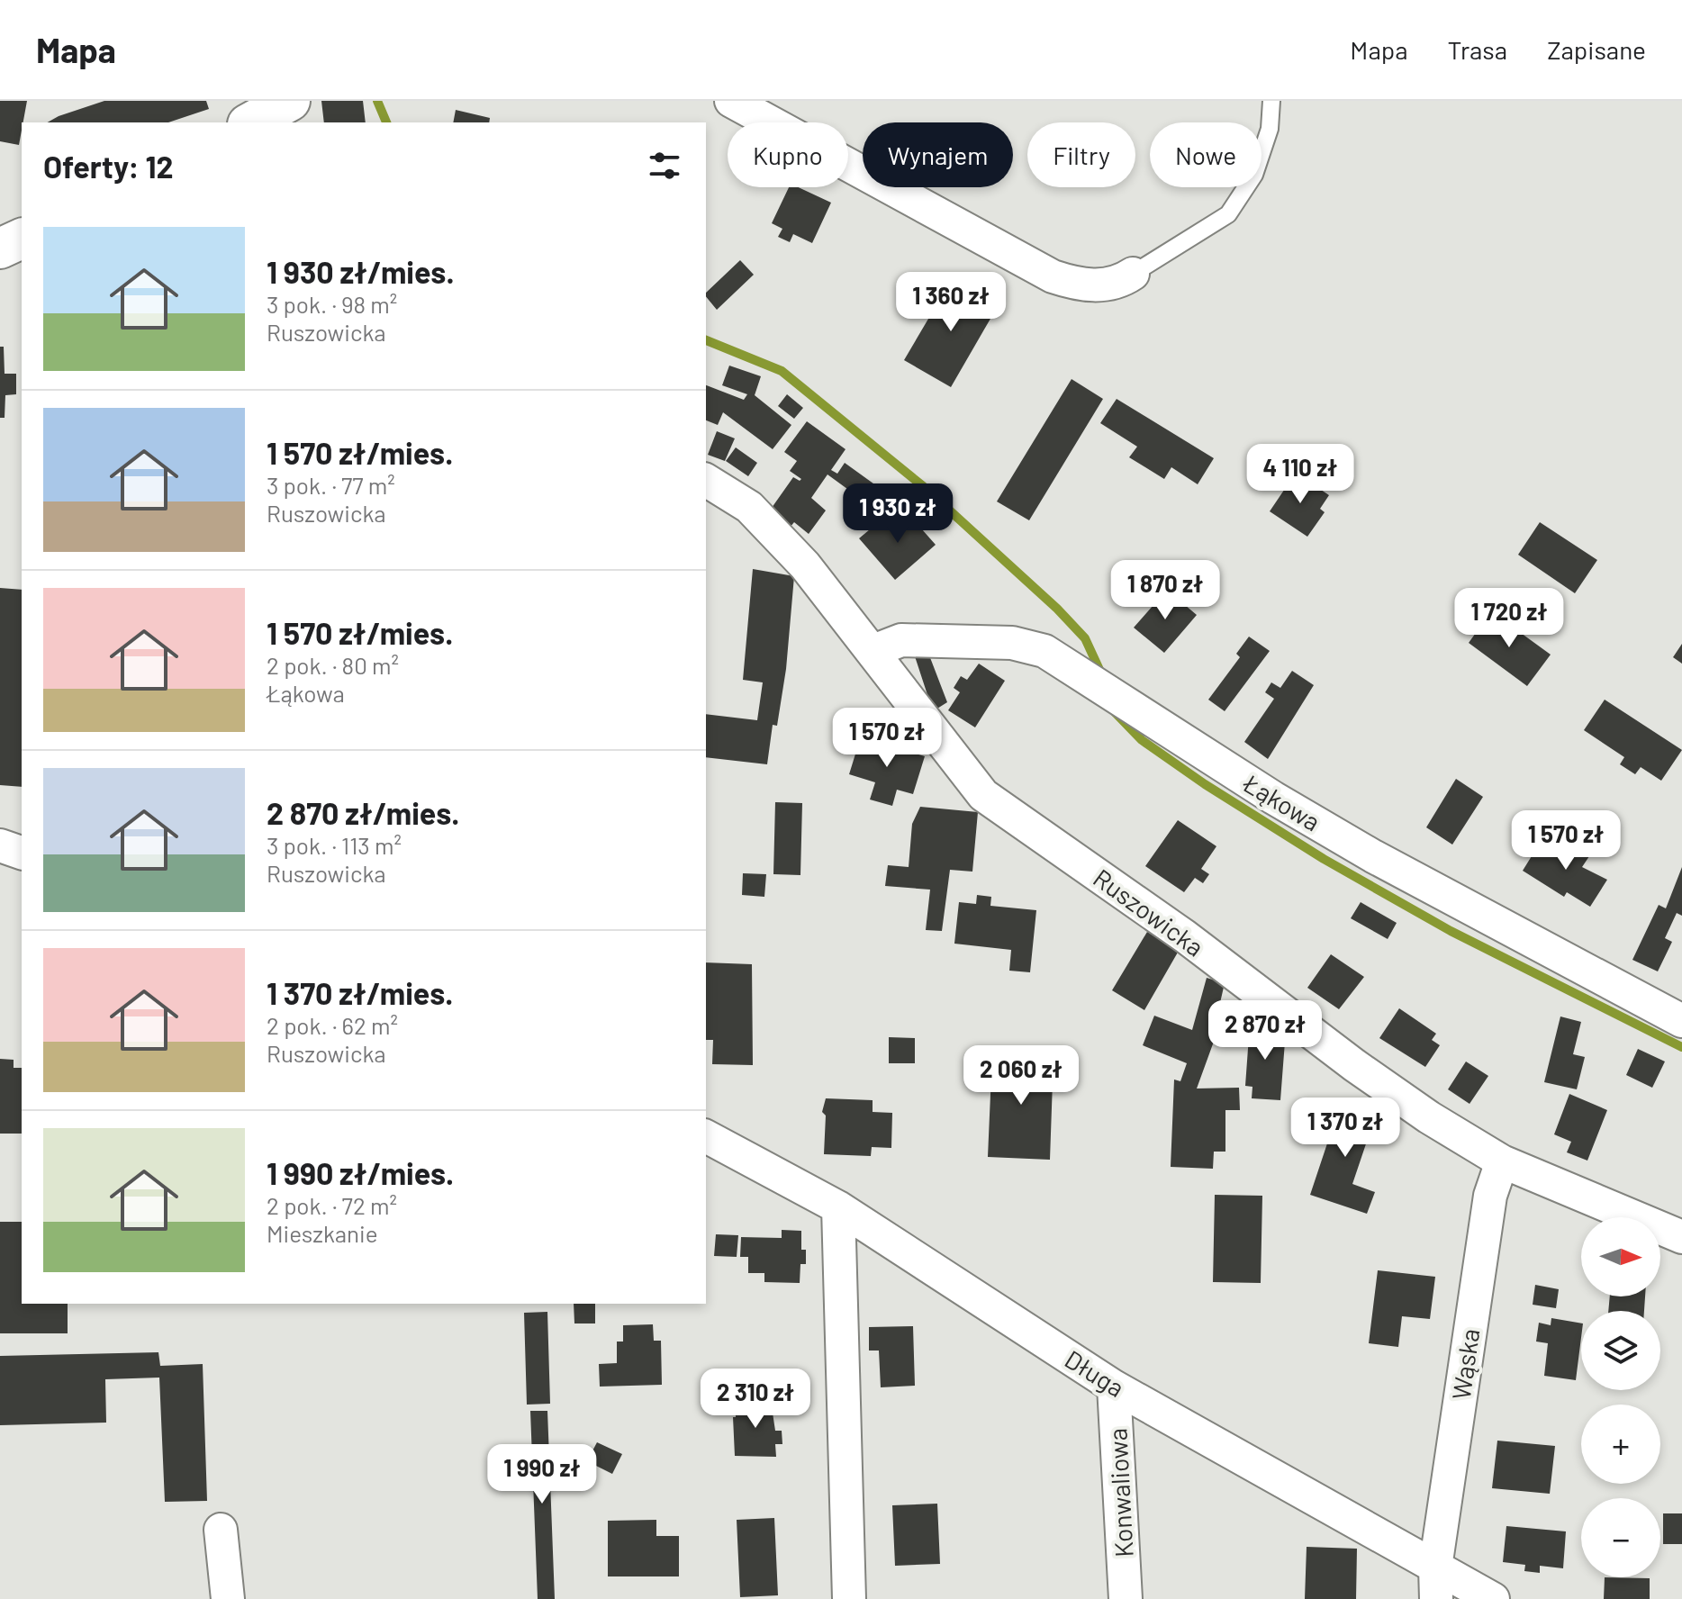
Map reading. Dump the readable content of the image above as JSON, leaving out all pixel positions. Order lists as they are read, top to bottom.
{
  "streets": {
    "street": [
      "Łąkowa",
      "Ruszowicka",
      "Wąska",
      "Długa",
      "Konwaliowa"
    ]
  },
  "crossings": [
    ["Łąkowa", "Ruszowicka"],
    ["Ruszowicka", "Wąska"],
    ["Wąska", "Długa"],
    ["Długa", "Konwaliowa"]
  ],
  "north": "right",
  "page": {
    "header": "Mapa",
    "nav": ["Mapa", "Trasa", "Zapisane"],
    "chip": [
      "Kupno",
      "Wynajem",
      "Filtry",
      "Nowe"
    ],
    "heading": "Oferty: 12",
    "list": [
      {
        "name": "1 930 zł/mies.",
        "note": "3 pok. · 98 m² · Ruszowicka"
      },
      {
        "name": "1 570 zł/mies.",
        "note": "3 pok. · 77 m² · Ruszowicka"
      },
      {
        "name": "1 570 zł/mies.",
        "note": "2 pok. · 80 m² · Łąkowa"
      },
      {
        "name": "2 870 zł/mies.",
        "note": "3 pok. · 113 m² · Ruszowicka"
      },
      {
        "name": "1 370 zł/mies.",
        "note": "2 pok. · 62 m² · Ruszowicka"
      },
      {
        "name": "1 990 zł/mies.",
        "note": "2 pok. · 72 m² · Mieszkanie"
      }
    ],
    "price": [
      "1 360 zł",
      "4 110 zł",
      "1 930 zł",
      "1 870 zł",
      "1 720 zł",
      "1 570 zł",
      "1 570 zł",
      "2 870 zł",
      "2 060 zł",
      "1 370 zł",
      "2 310 zł",
      "1 990 zł"
    ],
    "map_buttons": ["+", "−"]
  }
}
